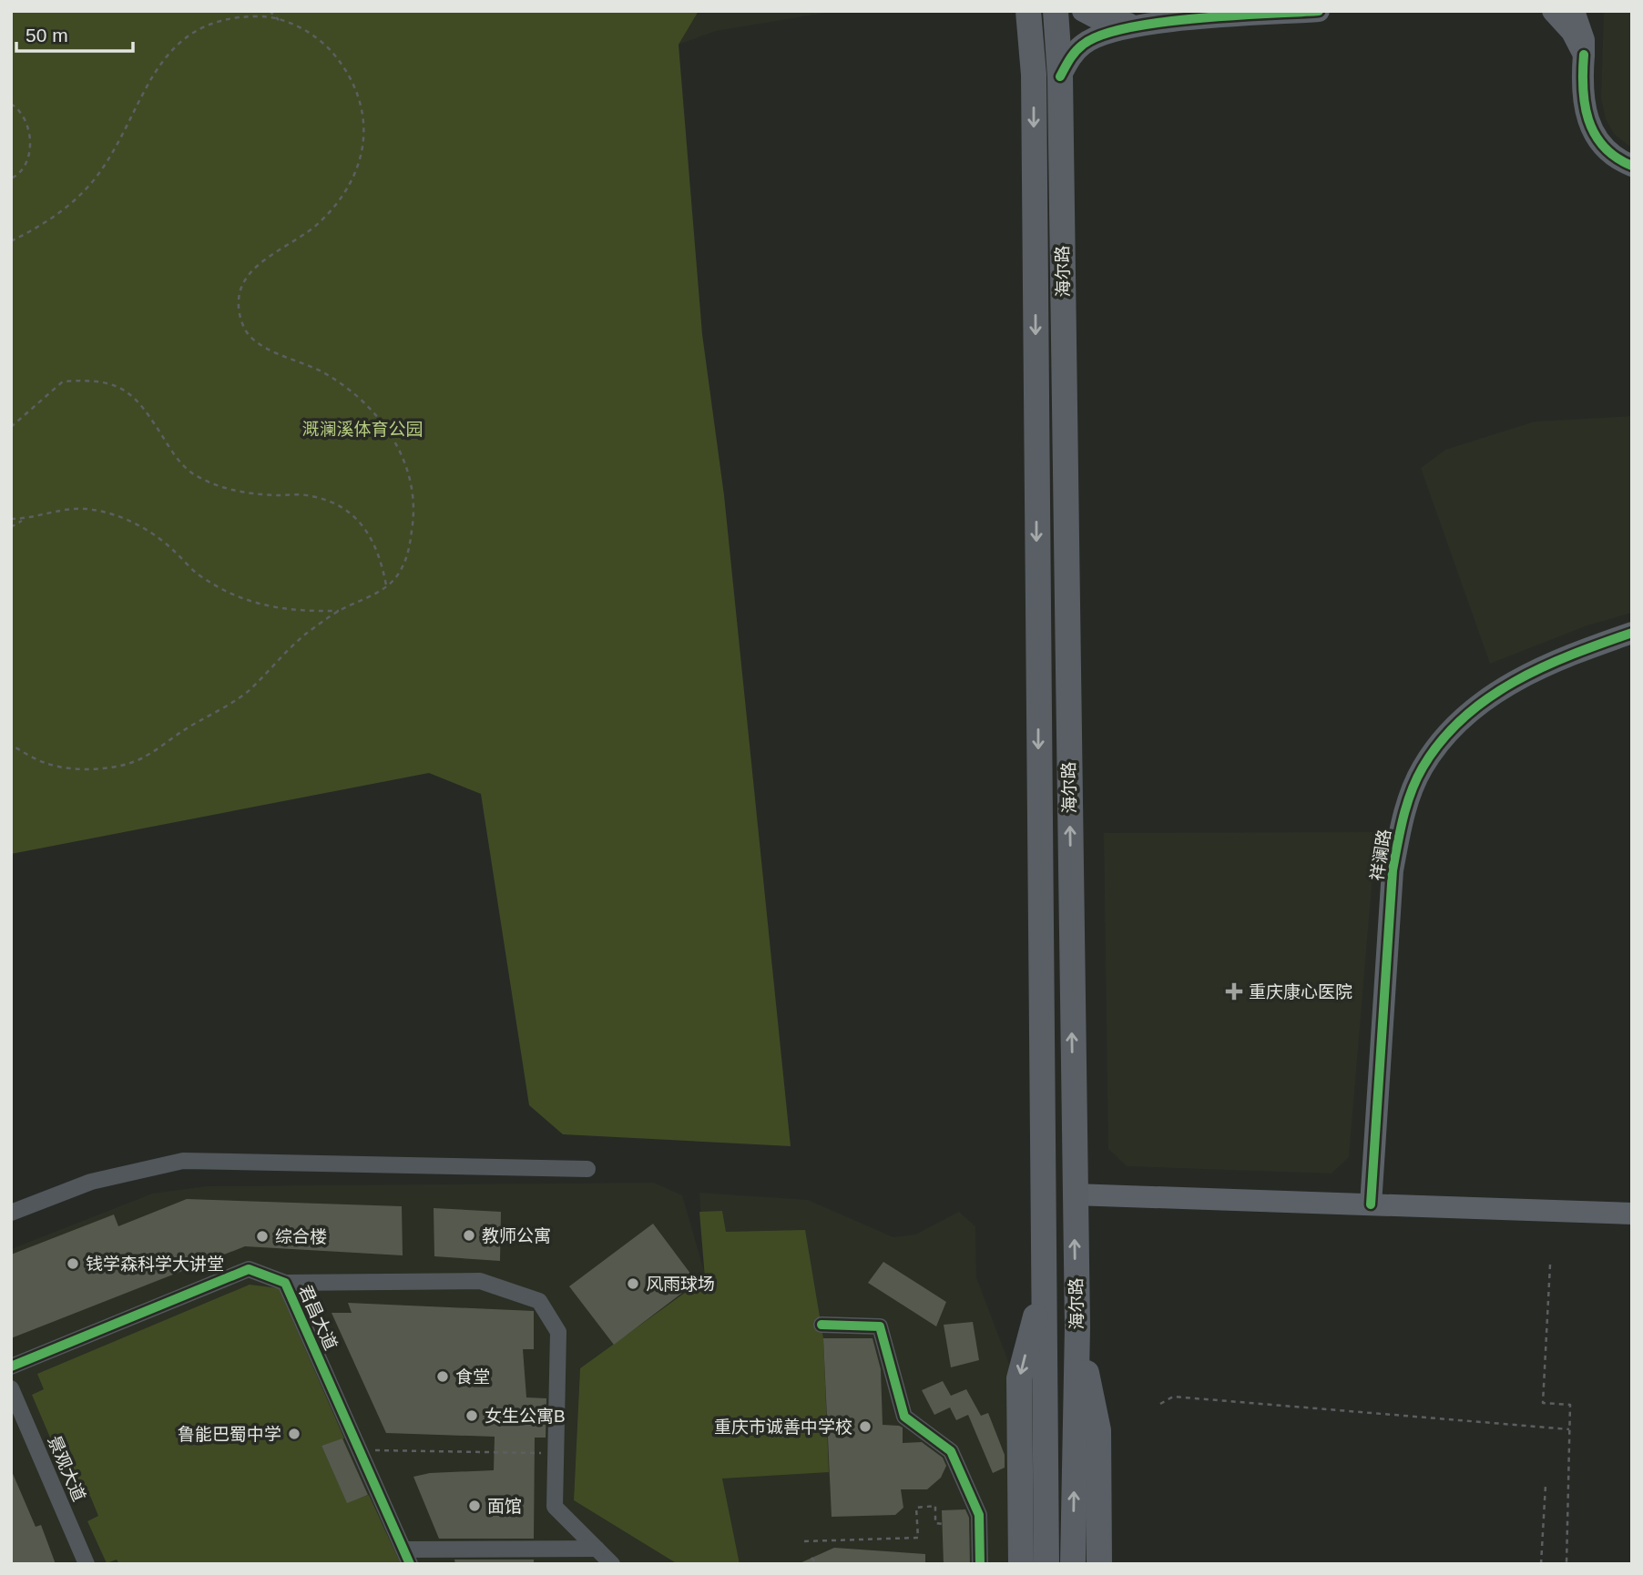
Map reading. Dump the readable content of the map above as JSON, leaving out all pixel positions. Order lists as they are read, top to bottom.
{
  "streets": {
    "main road": ["海尔路"],
    "street": ["祥澜路", "君昌大道", "景观大道"]
  },
  "parks": ["溉澜溪体育公园"],
  "places": {
    "health": ["重庆康心医院"],
    "other": [
      "教师公寓",
      "综合楼",
      "钱学森科学大讲堂",
      "风雨球场",
      "食堂",
      "女生公寓B",
      "重庆市诚善中学校",
      "鲁能巴蜀中学",
      "面馆"
    ]
  },
  "scale_bar": "50 m"
}
